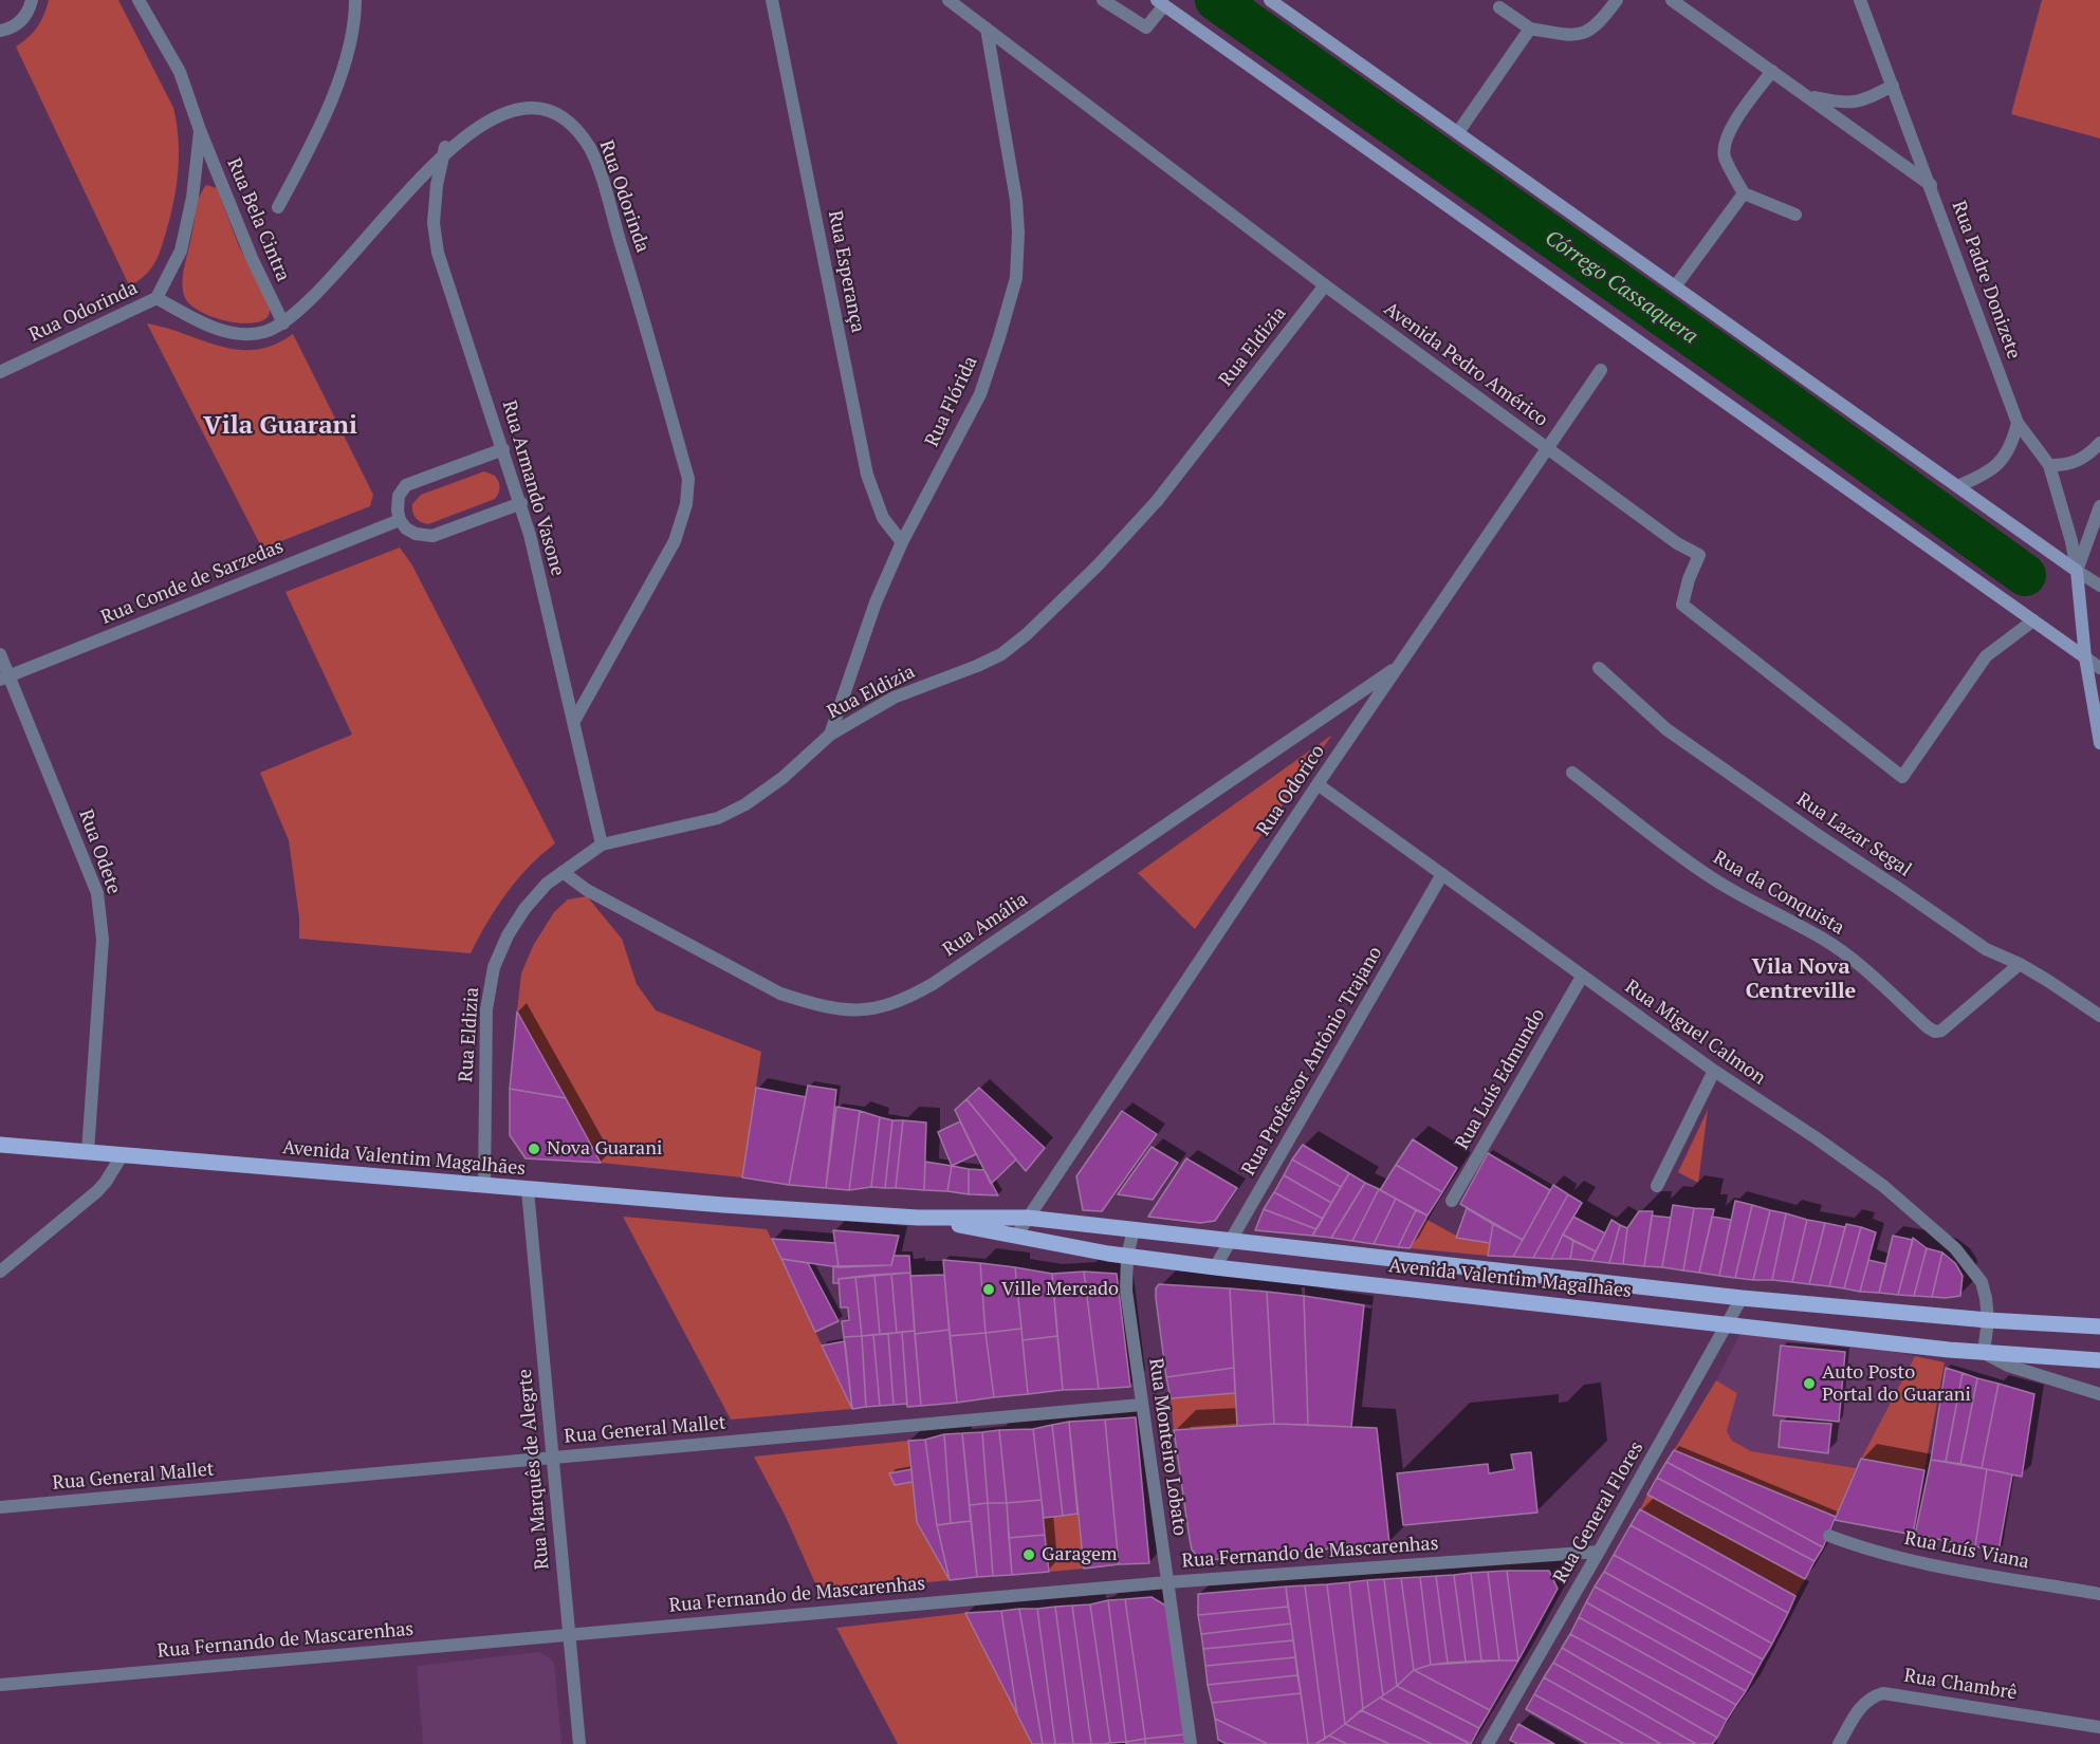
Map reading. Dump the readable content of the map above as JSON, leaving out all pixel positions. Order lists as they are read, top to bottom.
{
  "streets": {
    "main road": ["Avenida Valentim Magalhães"],
    "street": [
      "Rua Odorinda",
      "Rua Bela Cintra",
      "Rua Esperança",
      "Rua Padre Donizete",
      "Rua Eldizia",
      "Avenida Pedro Américo",
      "Rua Flórida",
      "Rua Armando Vasone",
      "Rua Conde de Sarzedas",
      "Rua Odorico",
      "Rua Lazar Segal",
      "Rua Odete",
      "Rua da Conquista",
      "Rua Amália",
      "Rua Miguel Calmon",
      "Rua Professor Antônio Trajano",
      "Rua Luís Edmundo",
      "Rua General Mallet",
      "Rua Monteiro Lobato",
      "Rua Marquês de Alegrte",
      "Rua General Flores",
      "Rua Luís Viana",
      "Rua Fernando de Mascarenhas",
      "Rua Chambrê"
    ]
  },
  "crossings": [
    ["Rua Odorinda", "Rua Bela Cintra"],
    ["Rua Odorinda", "Rua Armando Vasone"],
    ["Rua Esperança", "Rua Flórida"],
    ["Rua Eldizia", "Avenida Pedro Américo"],
    ["Rua Eldizia", "Rua Flórida"],
    ["Rua Eldizia", "Rua Armando Vasone"],
    ["Rua Eldizia", "Rua Amália"],
    ["Rua Eldizia", "Avenida Valentim Magalhães"],
    ["Avenida Pedro Américo", "Rua Flórida"],
    ["Avenida Pedro Américo", "Rua Odorico"],
    ["Rua Conde de Sarzedas", "Rua Odete"],
    ["Rua Odorico", "Rua Amália"],
    ["Rua Odorico", "Rua Miguel Calmon"],
    ["Rua Odorico", "Avenida Valentim Magalhães"],
    ["Rua Lazar Segal", "Rua da Conquista"],
    ["Rua Odete", "Avenida Valentim Magalhães"],
    ["Rua Miguel Calmon", "Rua Professor Antônio Trajano"],
    ["Rua Miguel Calmon", "Rua Luís Edmundo"],
    ["Rua Miguel Calmon", "Avenida Valentim Magalhães"],
    ["Rua Professor Antônio Trajano", "Avenida Valentim Magalhães"],
    ["Avenida Valentim Magalhães", "Rua Monteiro Lobato"],
    ["Avenida Valentim Magalhães", "Rua Marquês de Alegrte"],
    ["Avenida Valentim Magalhães", "Rua General Flores"],
    ["Rua General Mallet", "Rua Monteiro Lobato"],
    ["Rua General Mallet", "Rua Marquês de Alegrte"],
    ["Rua Monteiro Lobato", "Rua Fernando de Mascarenhas"],
    ["Rua Marquês de Alegrte", "Rua Fernando de Mascarenhas"],
    ["Rua General Flores", "Rua Fernando de Mascarenhas"]
  ],
  "districts": ["Vila Guarani", "Vila Nova Centreville"],
  "water": ["Córrego Cassaquera"],
  "places": [
    "Nova Guarani",
    "Ville Mercado",
    "Auto Posto Portal do Guarani",
    "Garagem"
  ]
}
